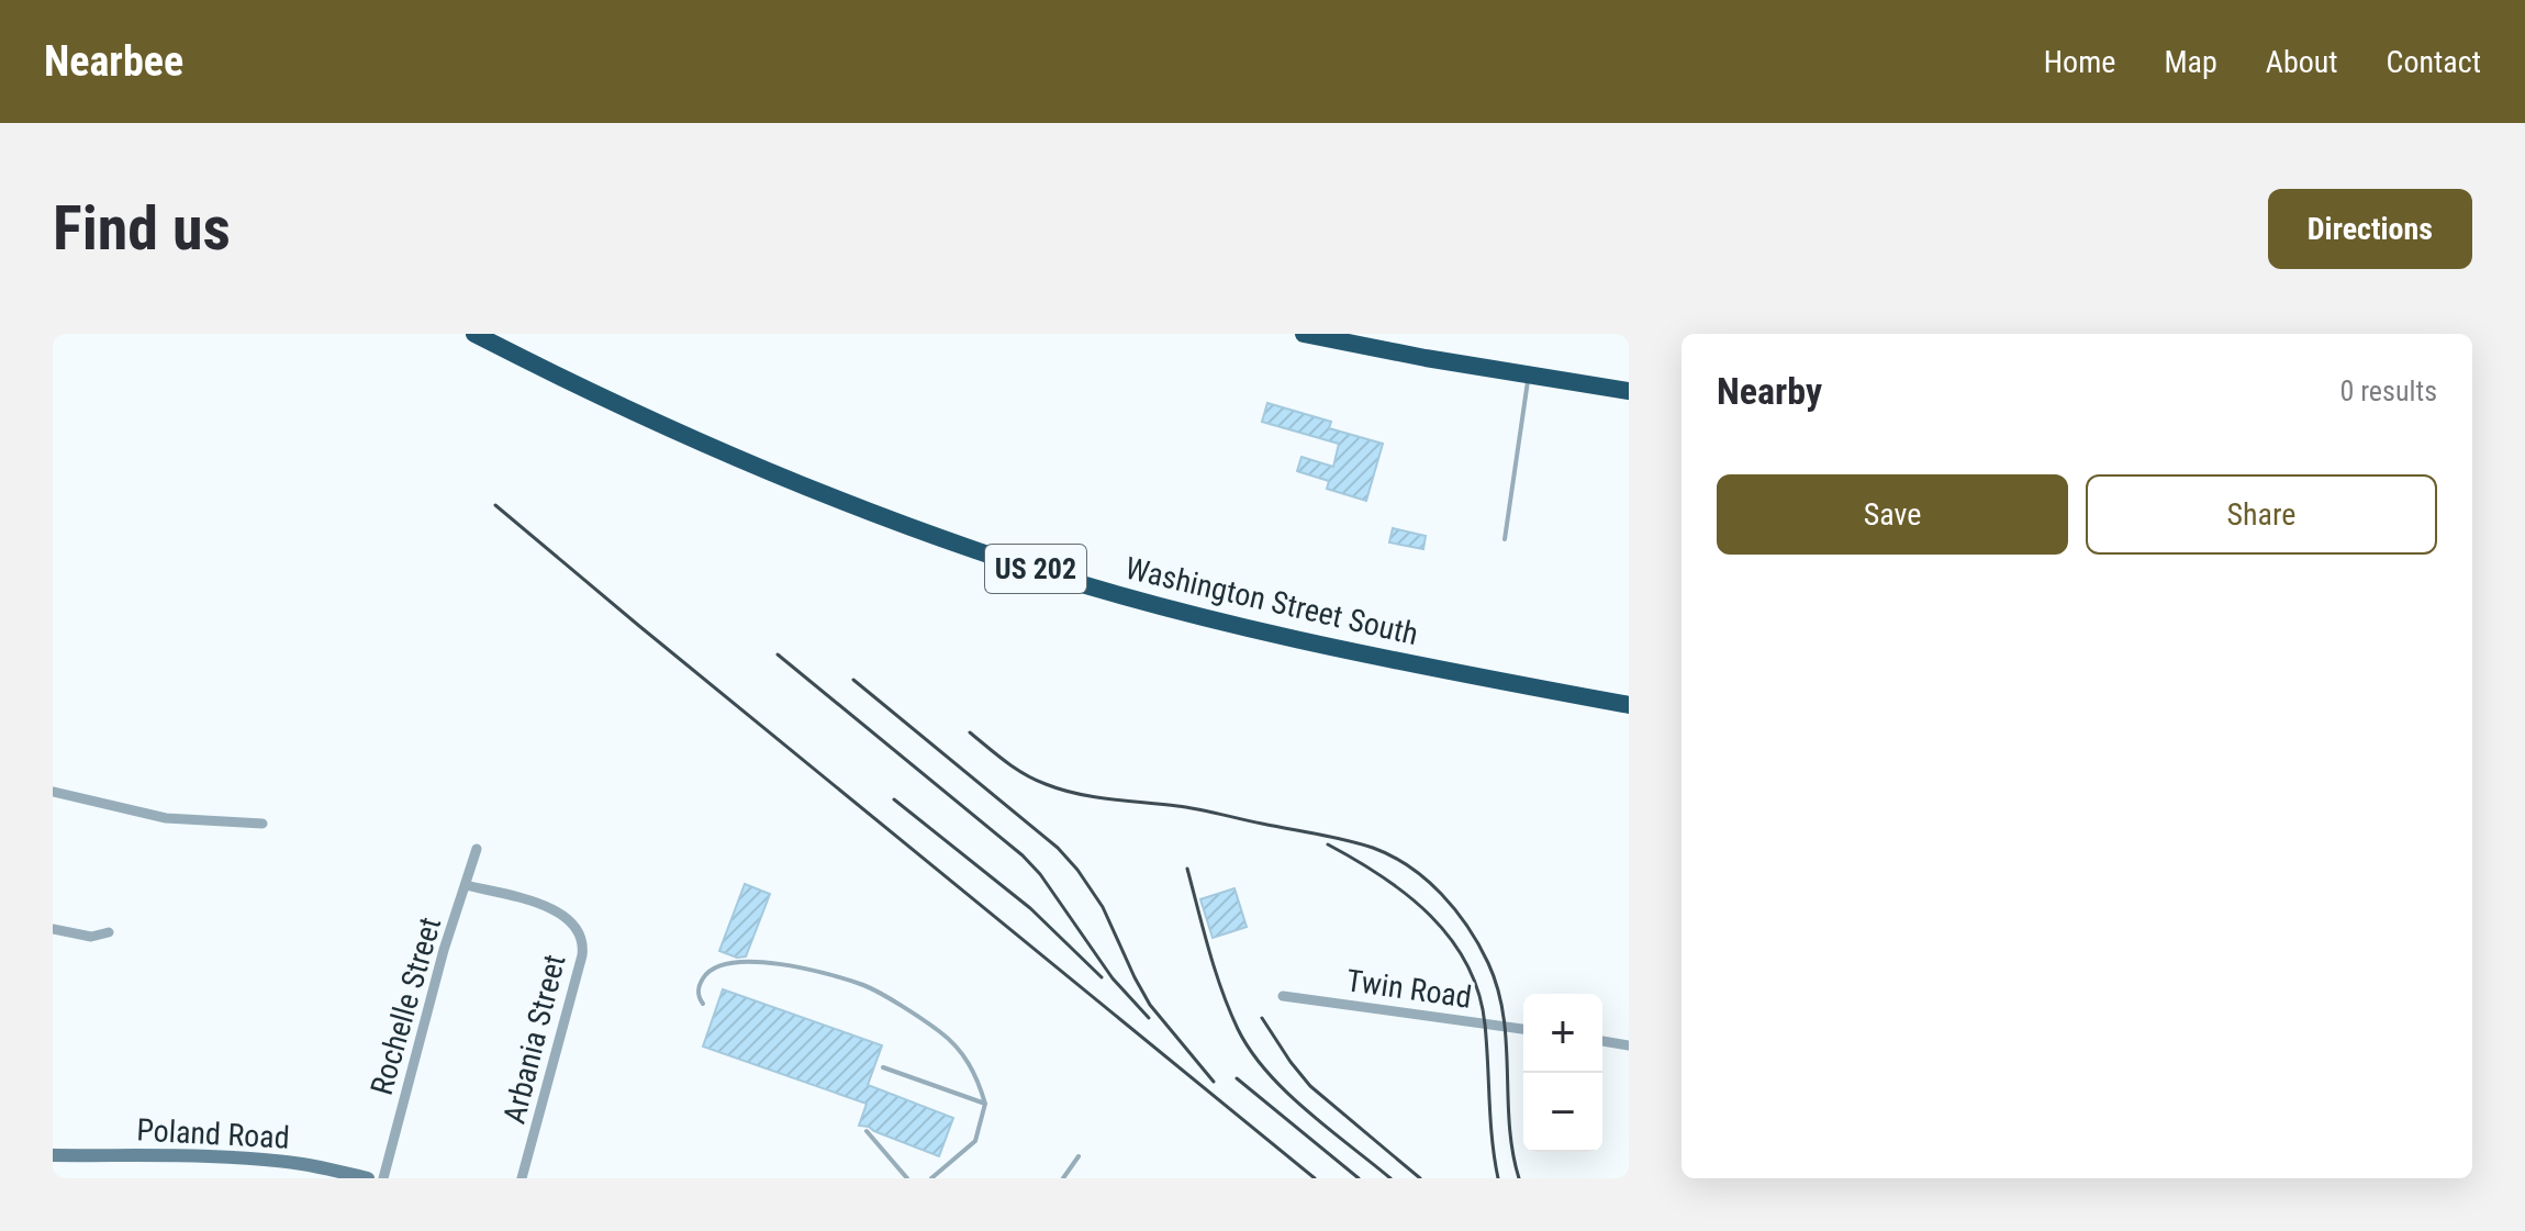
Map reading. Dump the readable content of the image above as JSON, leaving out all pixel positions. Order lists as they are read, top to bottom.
{
  "streets": {
    "highway": ["US 202", "Washington Street South"],
    "street": [
      "Twin Road",
      "Rochelle Street",
      "Arbania Street",
      "Poland Road"
    ]
  },
  "crossings": [
    ["Rochelle Street", "Arbania Street"]
  ],
  "page": {
    "header": "Nearbee",
    "nav": [
      "Home",
      "Map",
      "About",
      "Contact"
    ],
    "buttons": [
      "Directions",
      ["Save", "Share"]
    ],
    "title": "Find us",
    "heading": ["Nearby", "0 results"],
    "map_buttons": ["+", "−"]
  }
}
